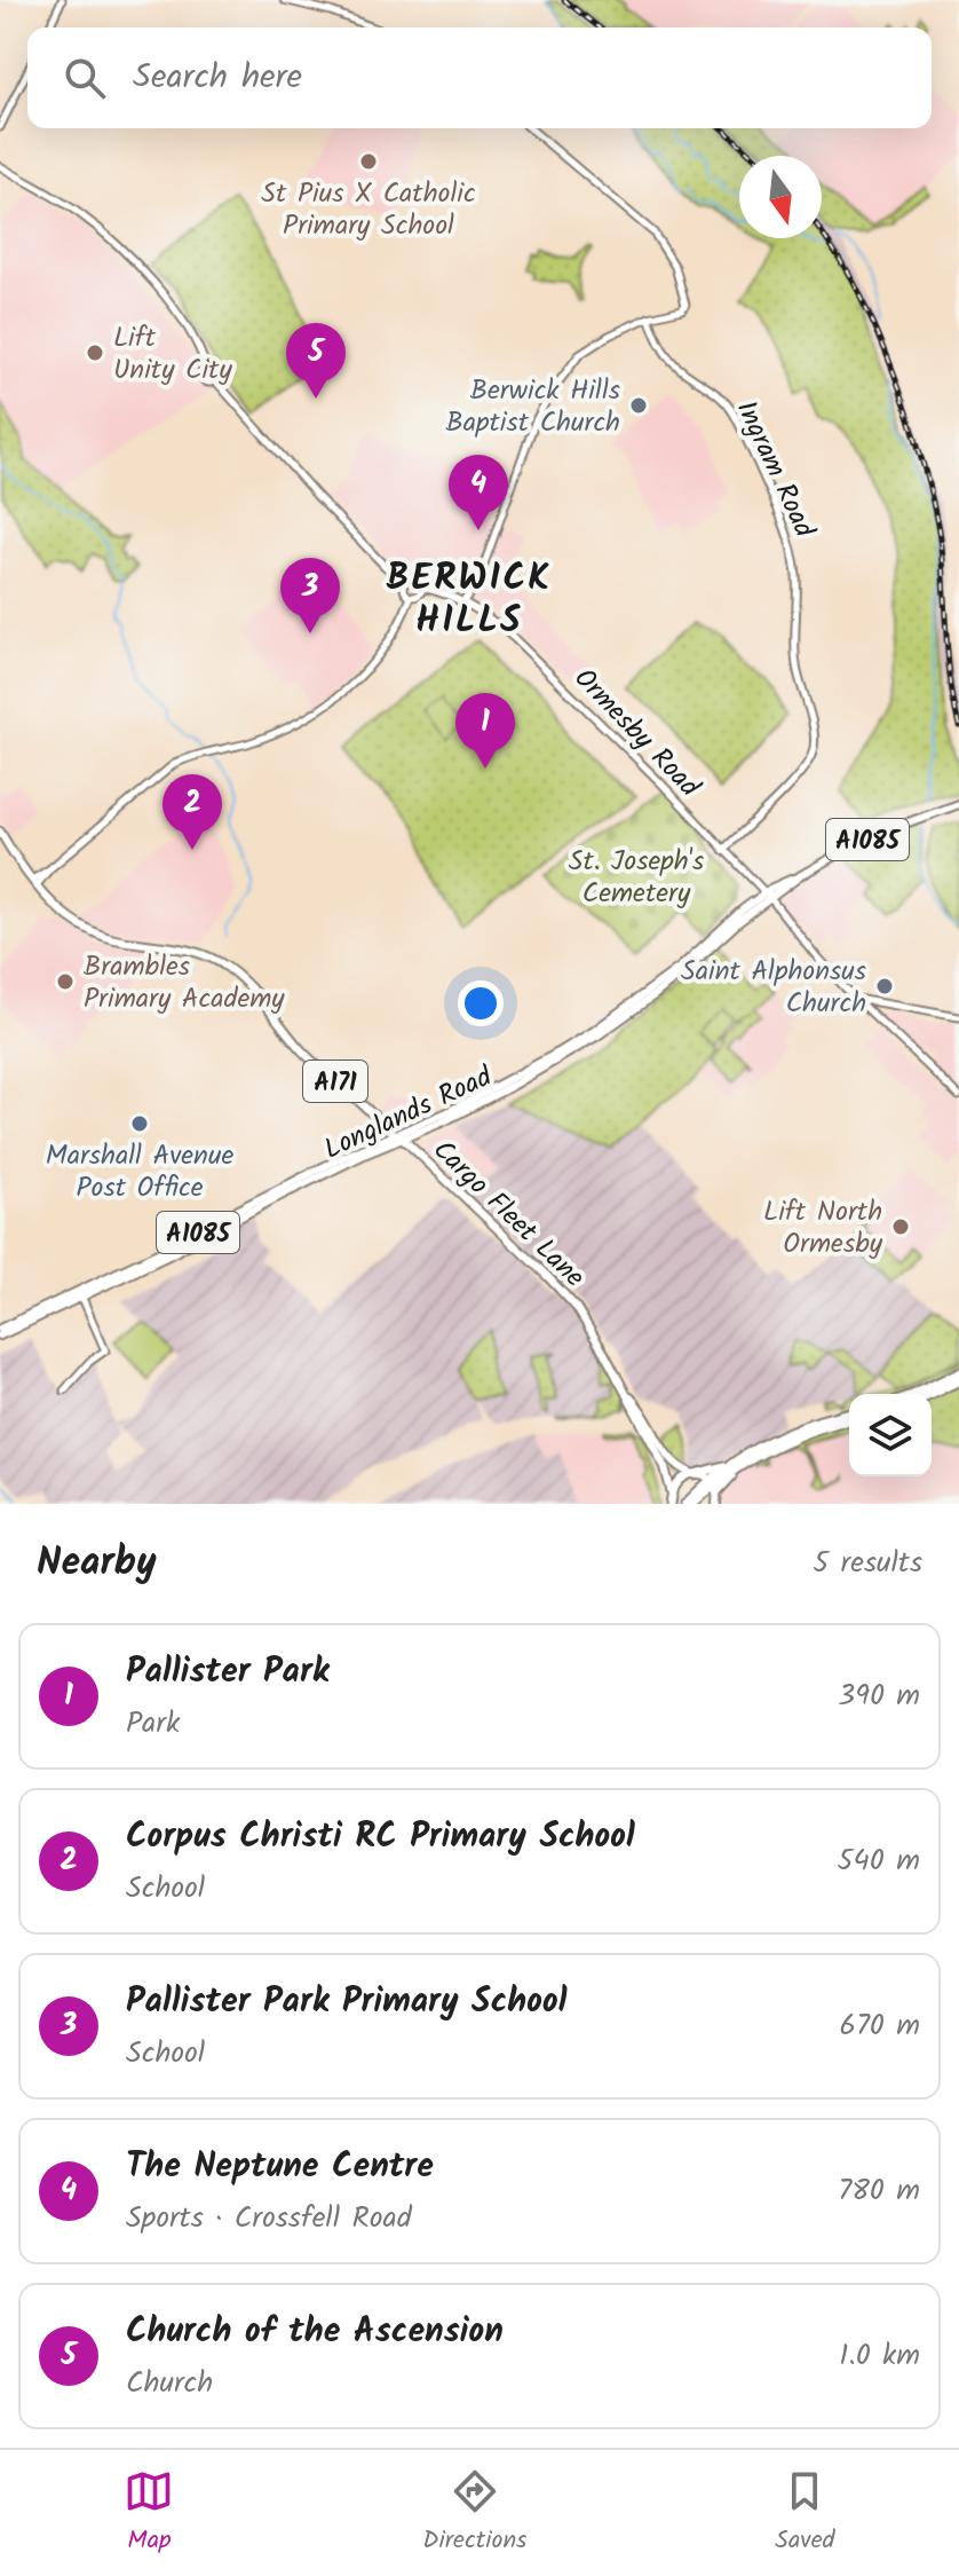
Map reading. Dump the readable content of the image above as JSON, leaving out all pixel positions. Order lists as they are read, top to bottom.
{
  "streets": {
    "main road": [
      "A1085",
      "A171",
      "Longlands Road",
      "Cargo Fleet Lane"
    ],
    "street": ["Ingram Road", "Ormesby Road"]
  },
  "crossings": [
    ["Ingram Road", "Ormesby Road"],
    ["Ormesby Road", "Longlands Road"],
    ["Longlands Road", "Cargo Fleet Lane"]
  ],
  "districts": ["BERWICK HILLS"],
  "parks": ["St. Joseph's Cemetery"],
  "places": [
    "St Pius X Catholic Primary School",
    "Lift Unity City",
    "Berwick Hills Baptist Church",
    "Brambles Primary Academy",
    "Saint Alphonsus Church",
    "Marshall Avenue Post Office",
    "Lift North Ormesby"
  ],
  "north": "bottom",
  "page": {
    "search": "Search here",
    "pins": [
      "5",
      "4",
      "3",
      "1",
      "2"
    ],
    "heading": ["Nearby", "5 results"],
    "list": [
      {
        "mark": "1",
        "name": "Pallister Park",
        "note": "Park",
        "value": "390 m"
      },
      {
        "mark": "2",
        "name": "Corpus Christi RC Primary School",
        "note": "School",
        "value": "540 m"
      },
      {
        "mark": "3",
        "name": "Pallister Park Primary School",
        "note": "School",
        "value": "670 m"
      },
      {
        "mark": "4",
        "name": "The Neptune Centre",
        "note": "Sports · Crossfell Road",
        "value": "780 m"
      },
      {
        "mark": "5",
        "name": "Church of the Ascension",
        "note": "Church",
        "value": "1.0 km"
      }
    ],
    "nav": ["Map", "Directions", "Saved"]
  }
}
